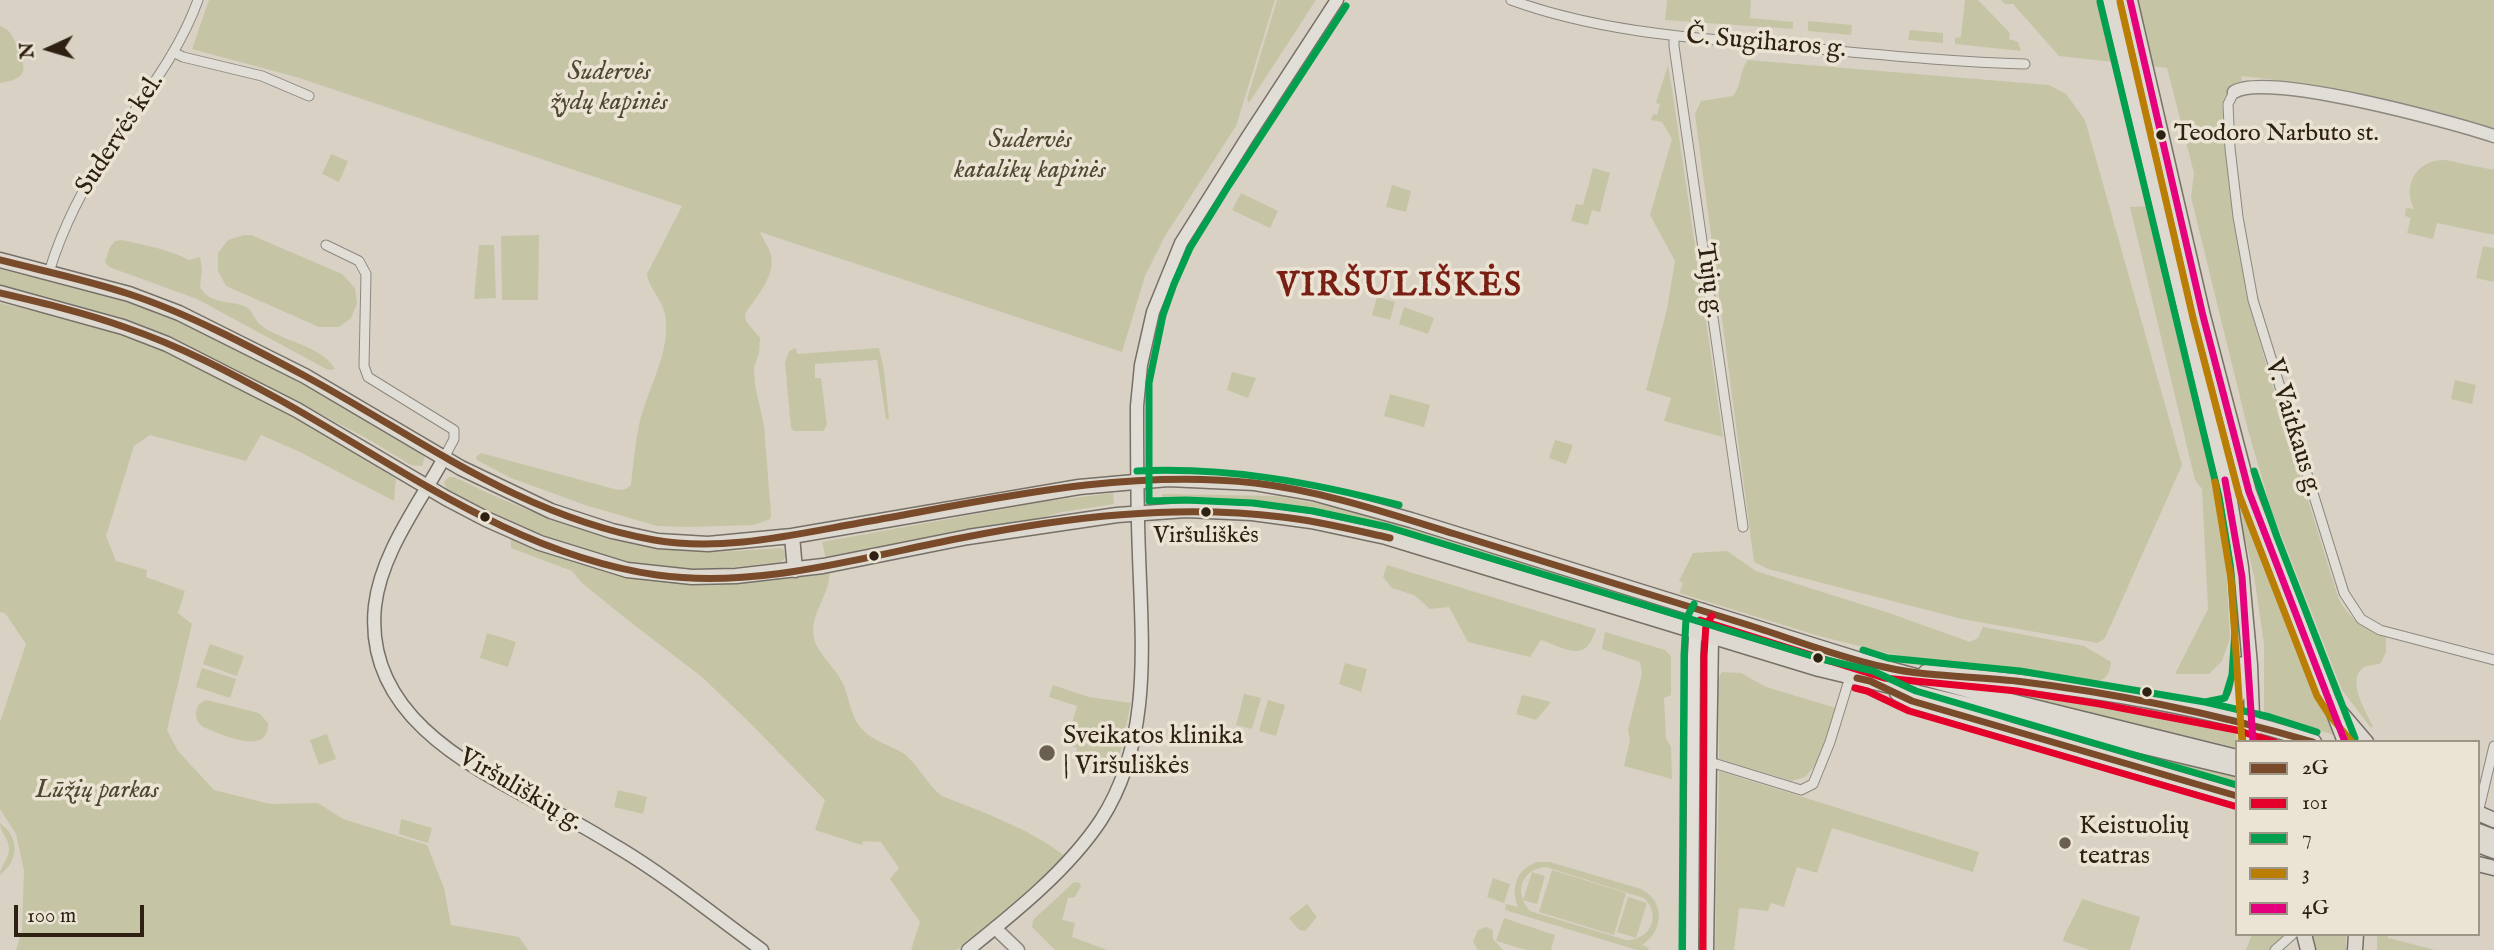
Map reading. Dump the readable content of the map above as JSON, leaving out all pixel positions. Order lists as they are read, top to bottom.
{
  "streets": {
    "main road": ["Viršuliškių g."],
    "street": [
      "Č. Sugiharos g.",
      "Sudervės kel.",
      "Tujų g.",
      "V. Vaitkaus g."
    ]
  },
  "crossings": [
    ["Č. Sugiharos g.", "Tujų g."]
  ],
  "districts": ["VIRŠULIŠKĖS"],
  "parks": ["Sudervės žydų kapinės", "Sudervės katalikų kapinės", "Lūžių parkas"],
  "places": [
    "Teodoro Narbuto st.",
    "Viršuliškės",
    "Sveikatos klinika | Viršuliškės",
    "Keistuolių teatras"
  ],
  "lines": [
    "transit line 4G",
    "transit line 7",
    "transit line 3",
    "transit line 2G",
    "transit line 101"
  ],
  "legend": [
    "2G",
    "101",
    "7",
    "3",
    "4G"
  ],
  "scale_bar": "100 m",
  "north": "left"
}
